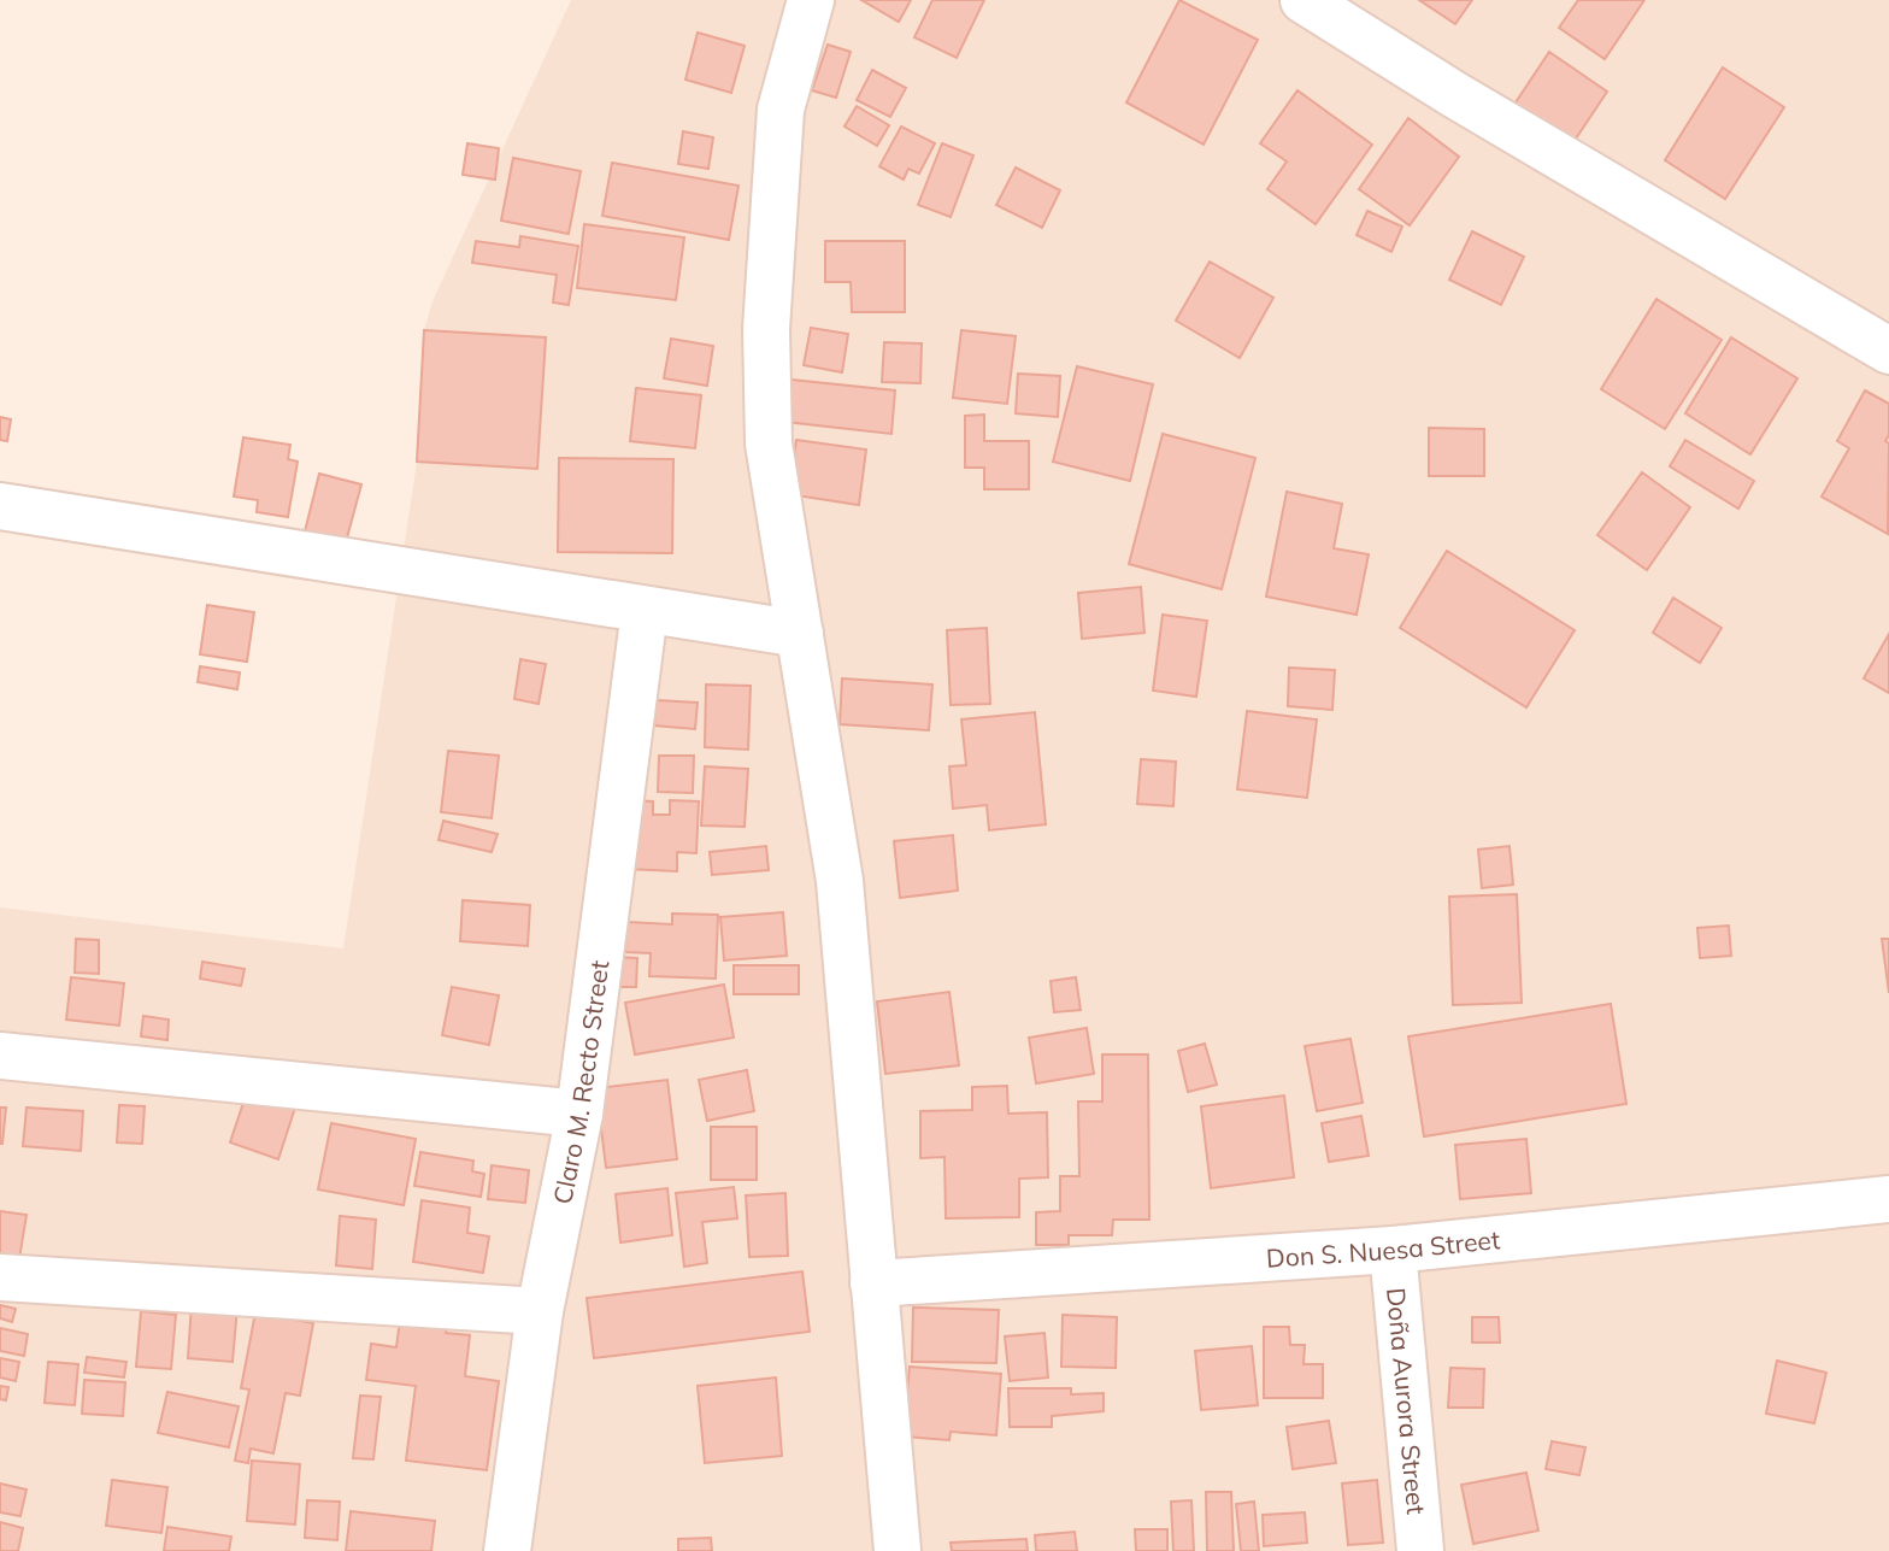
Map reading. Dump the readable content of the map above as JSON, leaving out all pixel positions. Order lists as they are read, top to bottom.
{
  "streets": {
    "street": ["Claro M. Recto Street", "Don S. Nuesa Street", "Doña Aurora Street"]
  },
  "crossings": [
    ["Don S. Nuesa Street", "Doña Aurora Street"]
  ]
}
